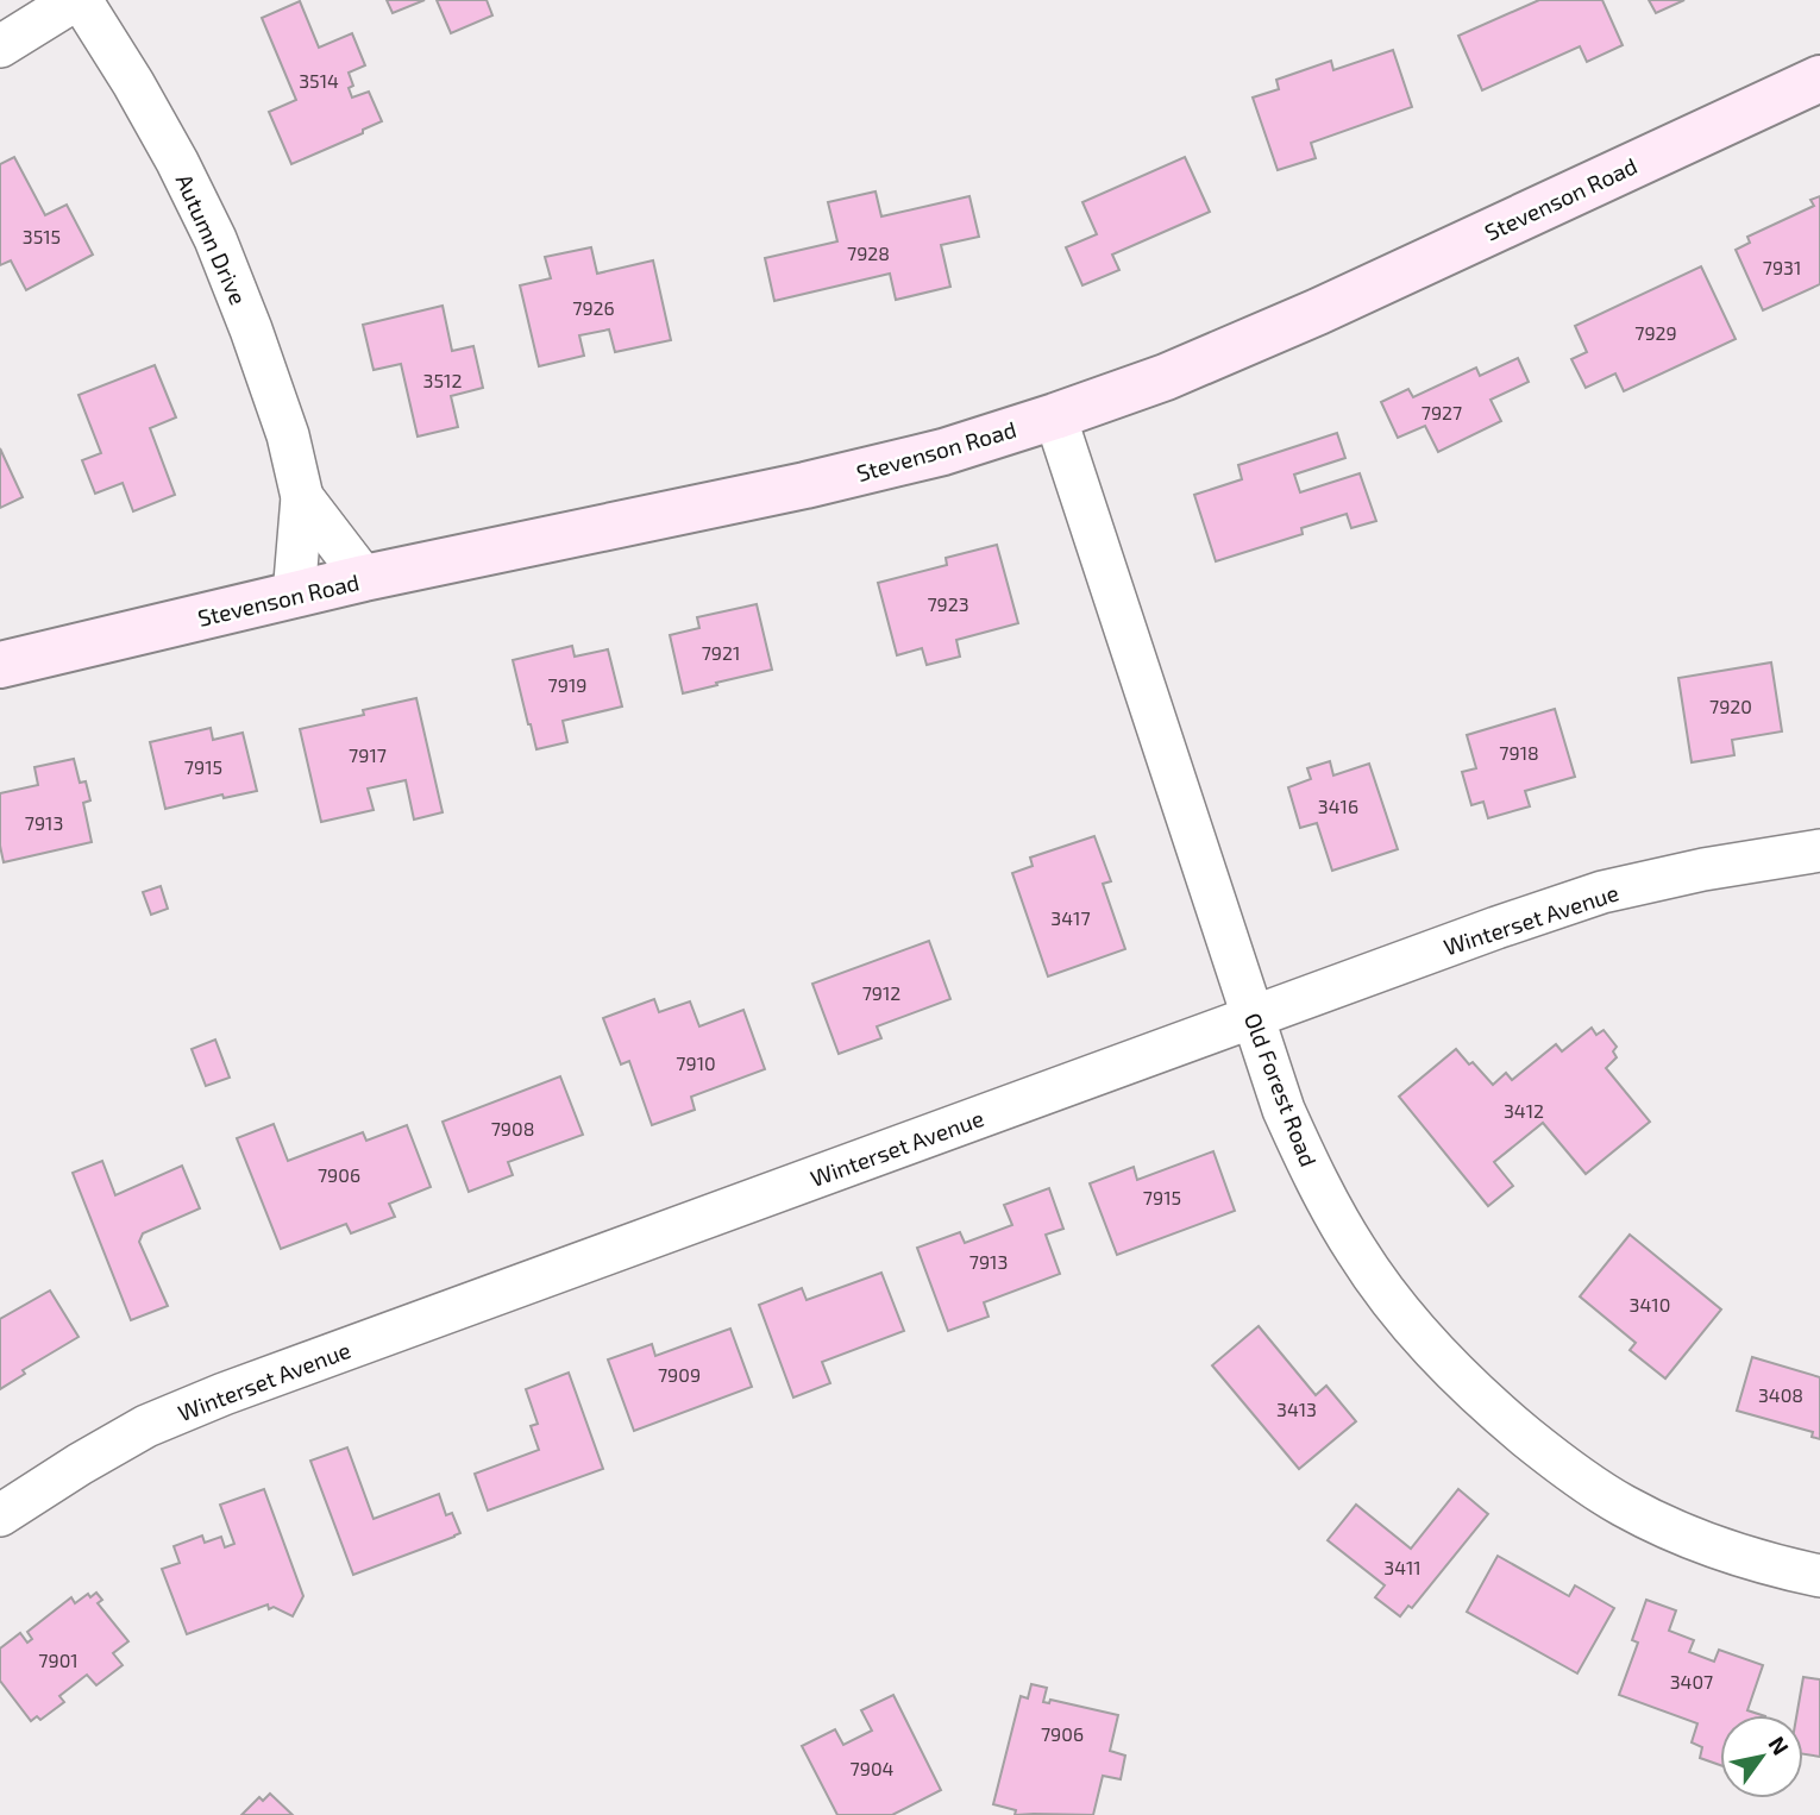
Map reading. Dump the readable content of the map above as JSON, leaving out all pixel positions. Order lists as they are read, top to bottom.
{
  "streets": {
    "main road": ["Stevenson Road"],
    "street": ["Autumn Drive", "Winterset Avenue", "Old Forest Road"]
  },
  "crossings": [
    ["Stevenson Road", "Autumn Drive"],
    ["Stevenson Road", "Old Forest Road"],
    ["Winterset Avenue", "Old Forest Road"]
  ],
  "house_numbers": [
    "3514",
    "3515",
    "7928",
    "7931",
    "7926",
    "7929",
    "3512",
    "7927",
    "7923",
    "7921",
    "7919",
    "7920",
    "7918",
    "7917",
    "7915",
    "3416",
    "7913",
    "3417",
    "7912",
    "7910",
    "3412",
    "7908",
    "7906",
    "7915",
    "7913",
    "3410",
    "7909",
    "3408",
    "3413",
    "3411",
    "7901",
    "3407",
    "7906",
    "7904"
  ],
  "north": "top right"
}
